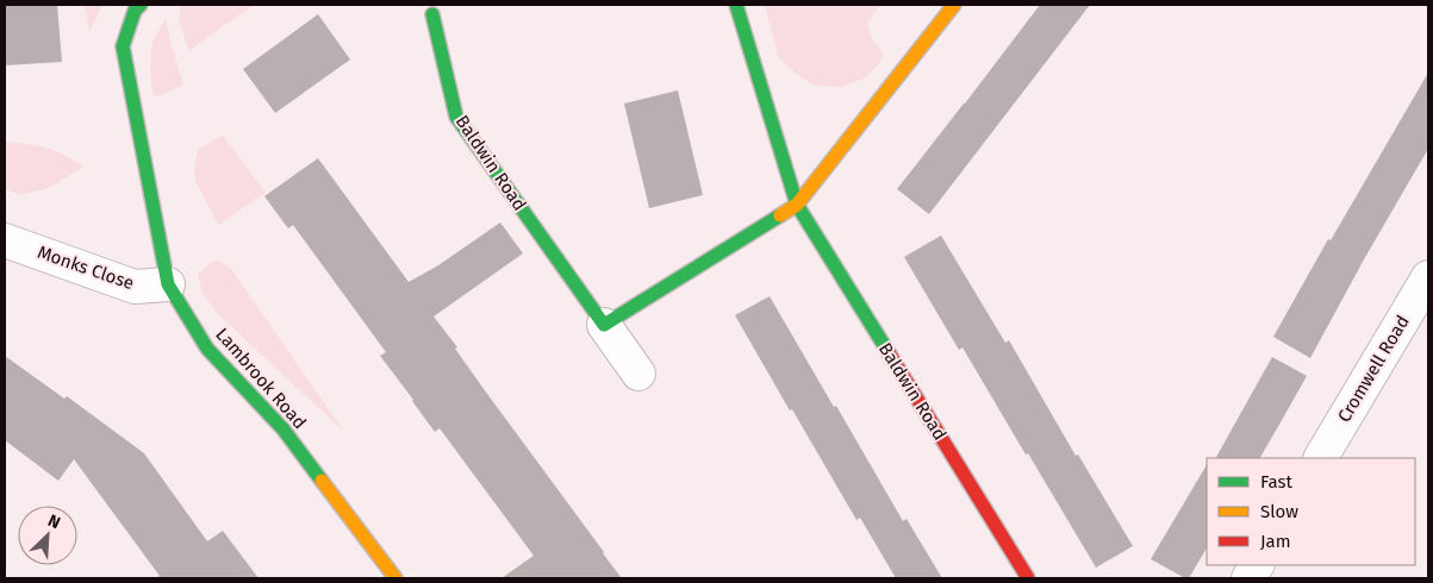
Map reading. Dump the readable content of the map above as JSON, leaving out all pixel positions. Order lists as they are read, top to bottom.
{
  "streets": {
    "street": [
      "Baldwin Road",
      "Monks Close",
      "Cromwell Road",
      "Lambrook Road"
    ]
  },
  "crossings": [
    ["Monks Close", "Lambrook Road"]
  ],
  "legend": ["Fast", "Slow", "Jam"],
  "north": "top right"
}
